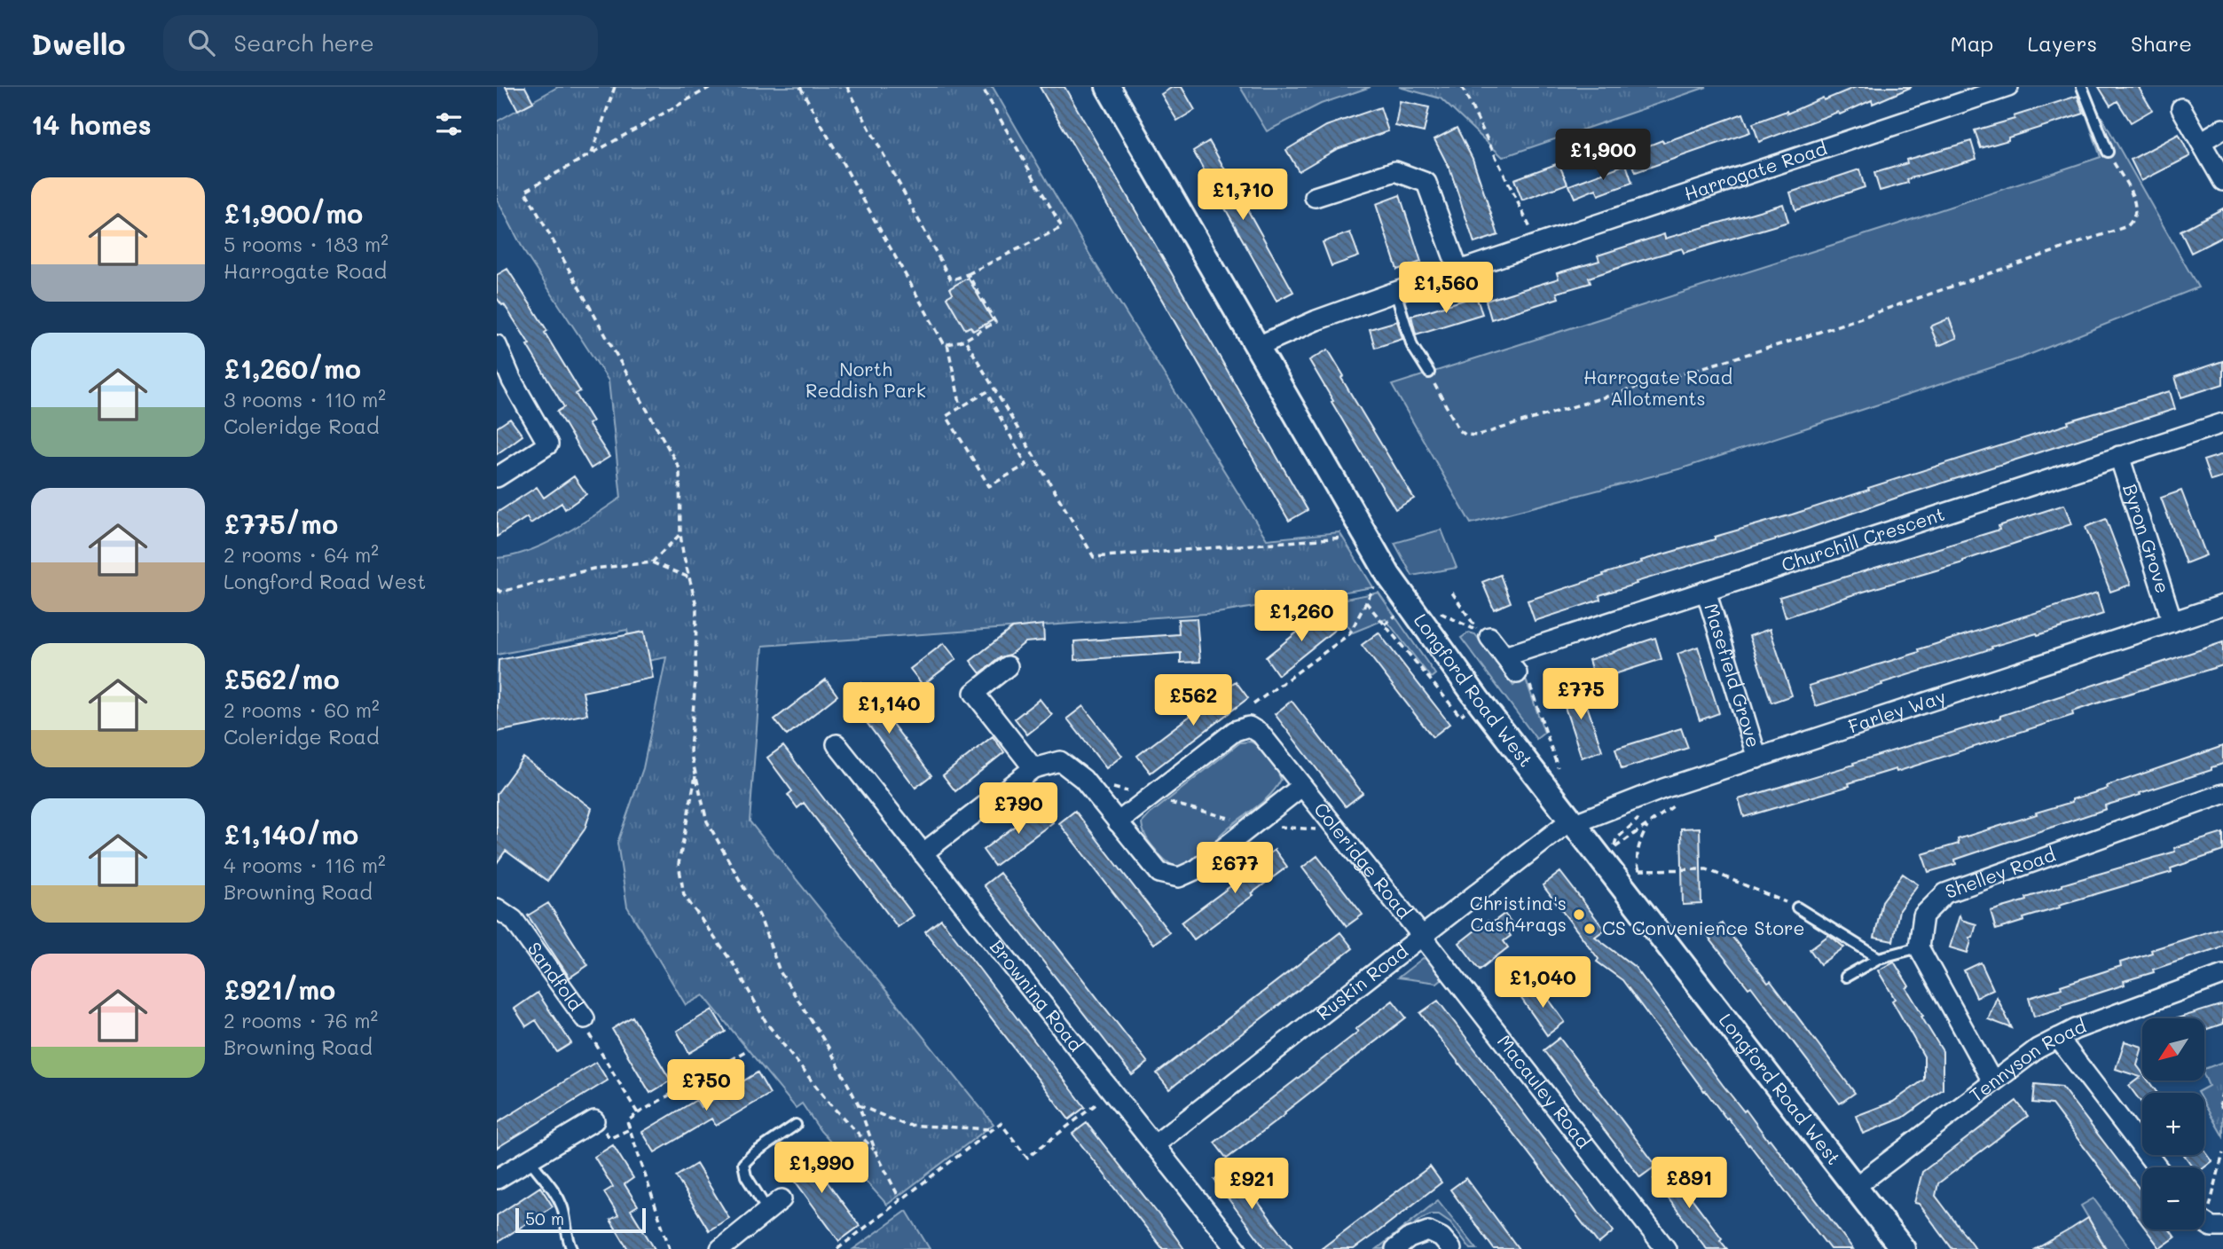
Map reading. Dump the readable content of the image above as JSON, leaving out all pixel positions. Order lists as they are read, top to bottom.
{
  "streets": {
    "street": [
      "Harrogate Road",
      "Byron Grove",
      "Churchill Crescent",
      "Masefield Grove",
      "Longford Road West",
      "Farley Way",
      "Coleridge Road",
      "Shelley Road",
      "Sandfold",
      "Ruskin Road",
      "Browning Road",
      "Tennyson Road",
      "Macauley Road"
    ]
  },
  "crossings": [
    ["Harrogate Road", "Longford Road West"],
    ["Byron Grove", "Churchill Crescent"],
    ["Byron Grove", "Farley Way"],
    ["Churchill Crescent", "Masefield Grove"],
    ["Masefield Grove", "Farley Way"],
    ["Longford Road West", "Farley Way"],
    ["Longford Road West", "Ruskin Road"],
    ["Longford Road West", "Tennyson Road"],
    ["Farley Way", "Ruskin Road"],
    ["Coleridge Road", "Ruskin Road"],
    ["Coleridge Road", "Browning Road"],
    ["Coleridge Road", "Macauley Road"],
    ["Ruskin Road", "Browning Road"],
    ["Ruskin Road", "Macauley Road"]
  ],
  "parks": ["North Reddish Park", "Harrogate Road Allotments"],
  "places": ["Christina's Cash4rags", "CS Convenience Store"],
  "scale_bar": "50 m",
  "north": "bottom left",
  "page": {
    "header": "Dwello",
    "search": "Search here",
    "nav": ["Map", "Layers", "Share"],
    "heading": "14 homes",
    "price": [
      "£1,900",
      "£1,710",
      "£1,560",
      "£1,260",
      "£775",
      "£562",
      "£1,140",
      "£790",
      "£677",
      "£1,040",
      "£750",
      "£1,990",
      "£891",
      "£921"
    ],
    "list": [
      {
        "name": "£1,900/mo",
        "note": "5 rooms · 183 m² · Harrogate Road"
      },
      {
        "name": "£1,260/mo",
        "note": "3 rooms · 110 m² · Coleridge Road"
      },
      {
        "name": "£775/mo",
        "note": "2 rooms · 64 m² · Longford Road West"
      },
      {
        "name": "£562/mo",
        "note": "2 rooms · 60 m² · Coleridge Road"
      },
      {
        "name": "£1,140/mo",
        "note": "4 rooms · 116 m² · Browning Road"
      },
      {
        "name": "£921/mo",
        "note": "2 rooms · 76 m² · Browning Road"
      }
    ],
    "map_buttons": ["+", "−"],
    "scale": "50 m"
  }
}
